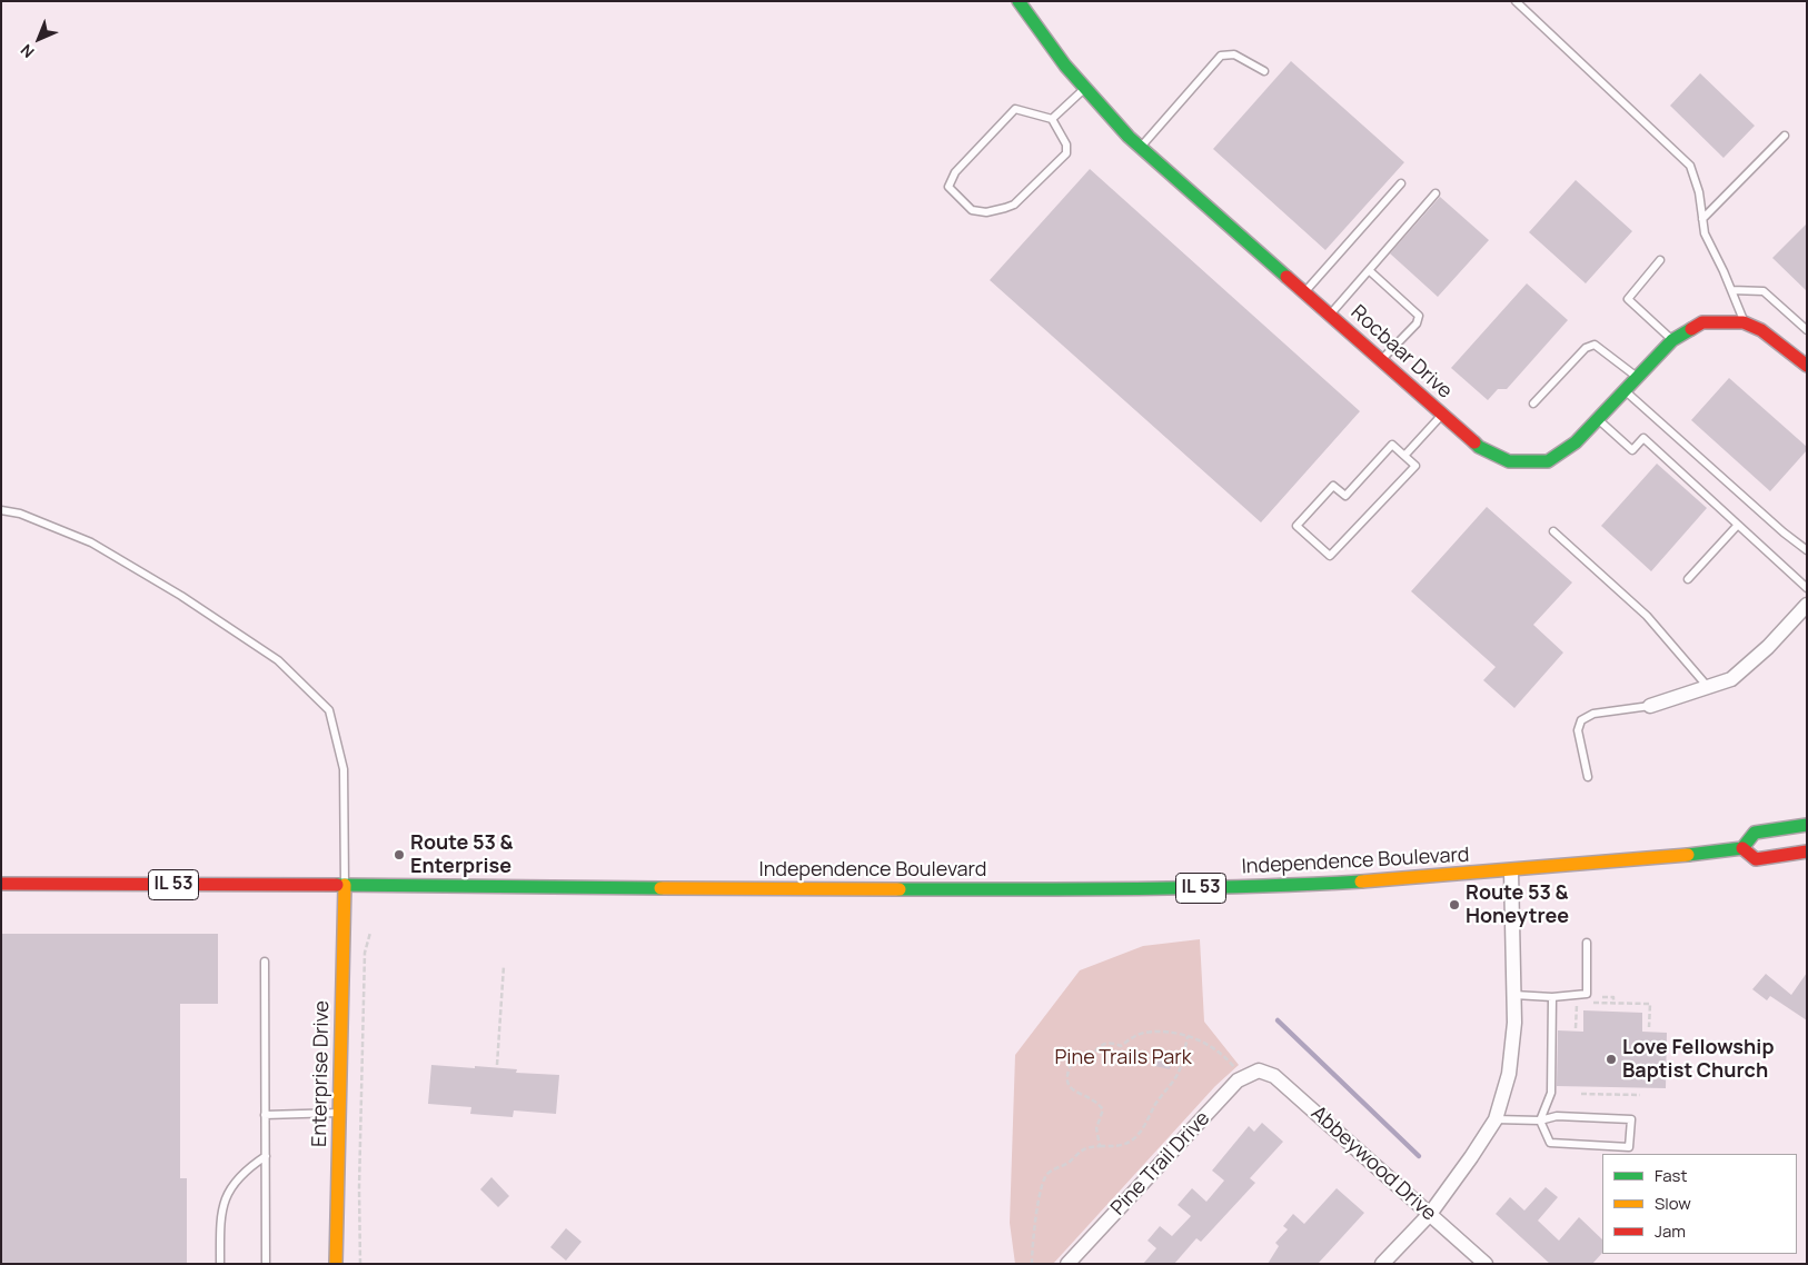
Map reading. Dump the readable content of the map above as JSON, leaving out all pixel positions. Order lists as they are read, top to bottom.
{
  "streets": {
    "main road": [
      "Rocbaar Drive",
      "Independence Boulevard",
      "IL 53",
      "Enterprise Drive"
    ],
    "street": ["Pine Trail Drive", "Abbeywood Drive"]
  },
  "crossings": [
    ["Independence Boulevard", "Enterprise Drive"],
    ["Pine Trail Drive", "Abbeywood Drive"]
  ],
  "parks": ["Pine Trails Park"],
  "places": ["Route 53 & Enterprise", "Route 53 & Honeytree", "Love Fellowship Baptist Church"],
  "legend": ["Fast", "Slow", "Jam"],
  "north": "bottom left"
}
